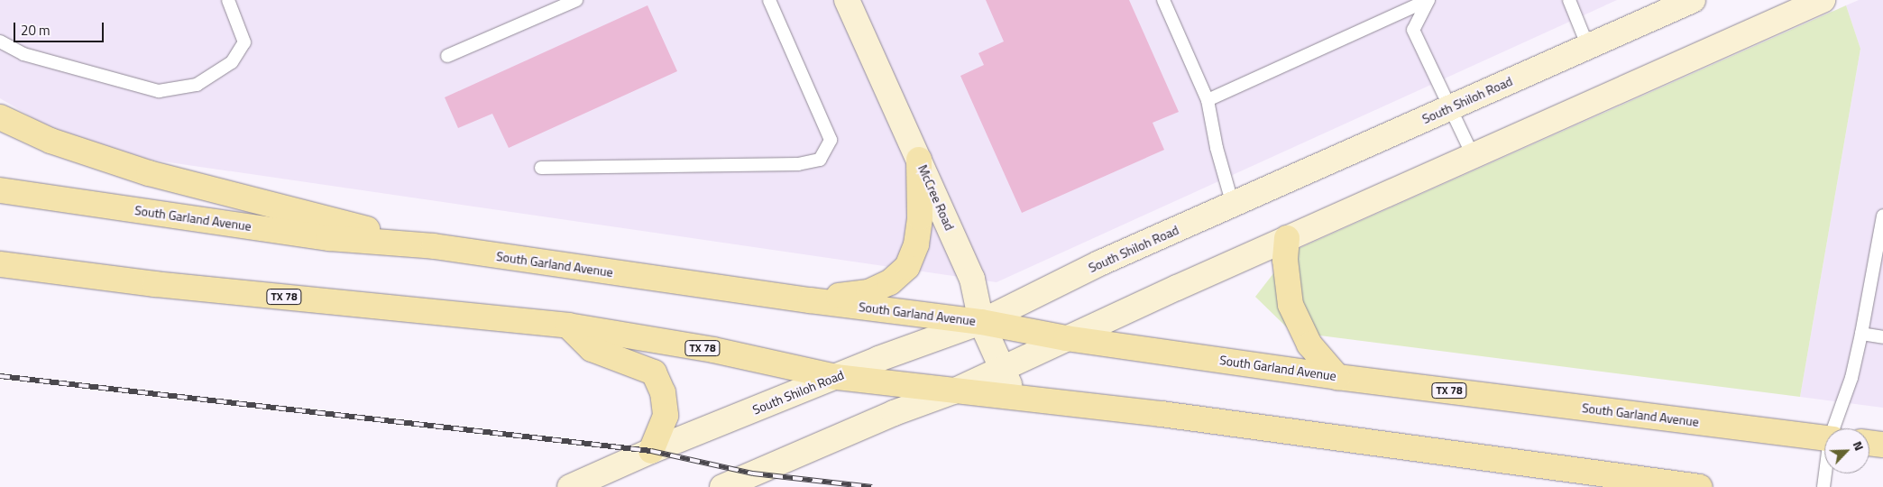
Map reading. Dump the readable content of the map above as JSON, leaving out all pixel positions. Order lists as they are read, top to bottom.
{
  "streets": {
    "main road": [
      "South Shiloh Road",
      "McCree Road",
      "South Garland Avenue",
      "TX 78"
    ]
  },
  "crossings": [
    ["South Shiloh Road", "McCree Road"],
    ["South Shiloh Road", "South Garland Avenue"],
    ["South Shiloh Road", "TX 78"],
    ["McCree Road", "South Garland Avenue"],
    ["McCree Road", "TX 78"]
  ],
  "scale_bar": "20 m",
  "north": "top right"
}
